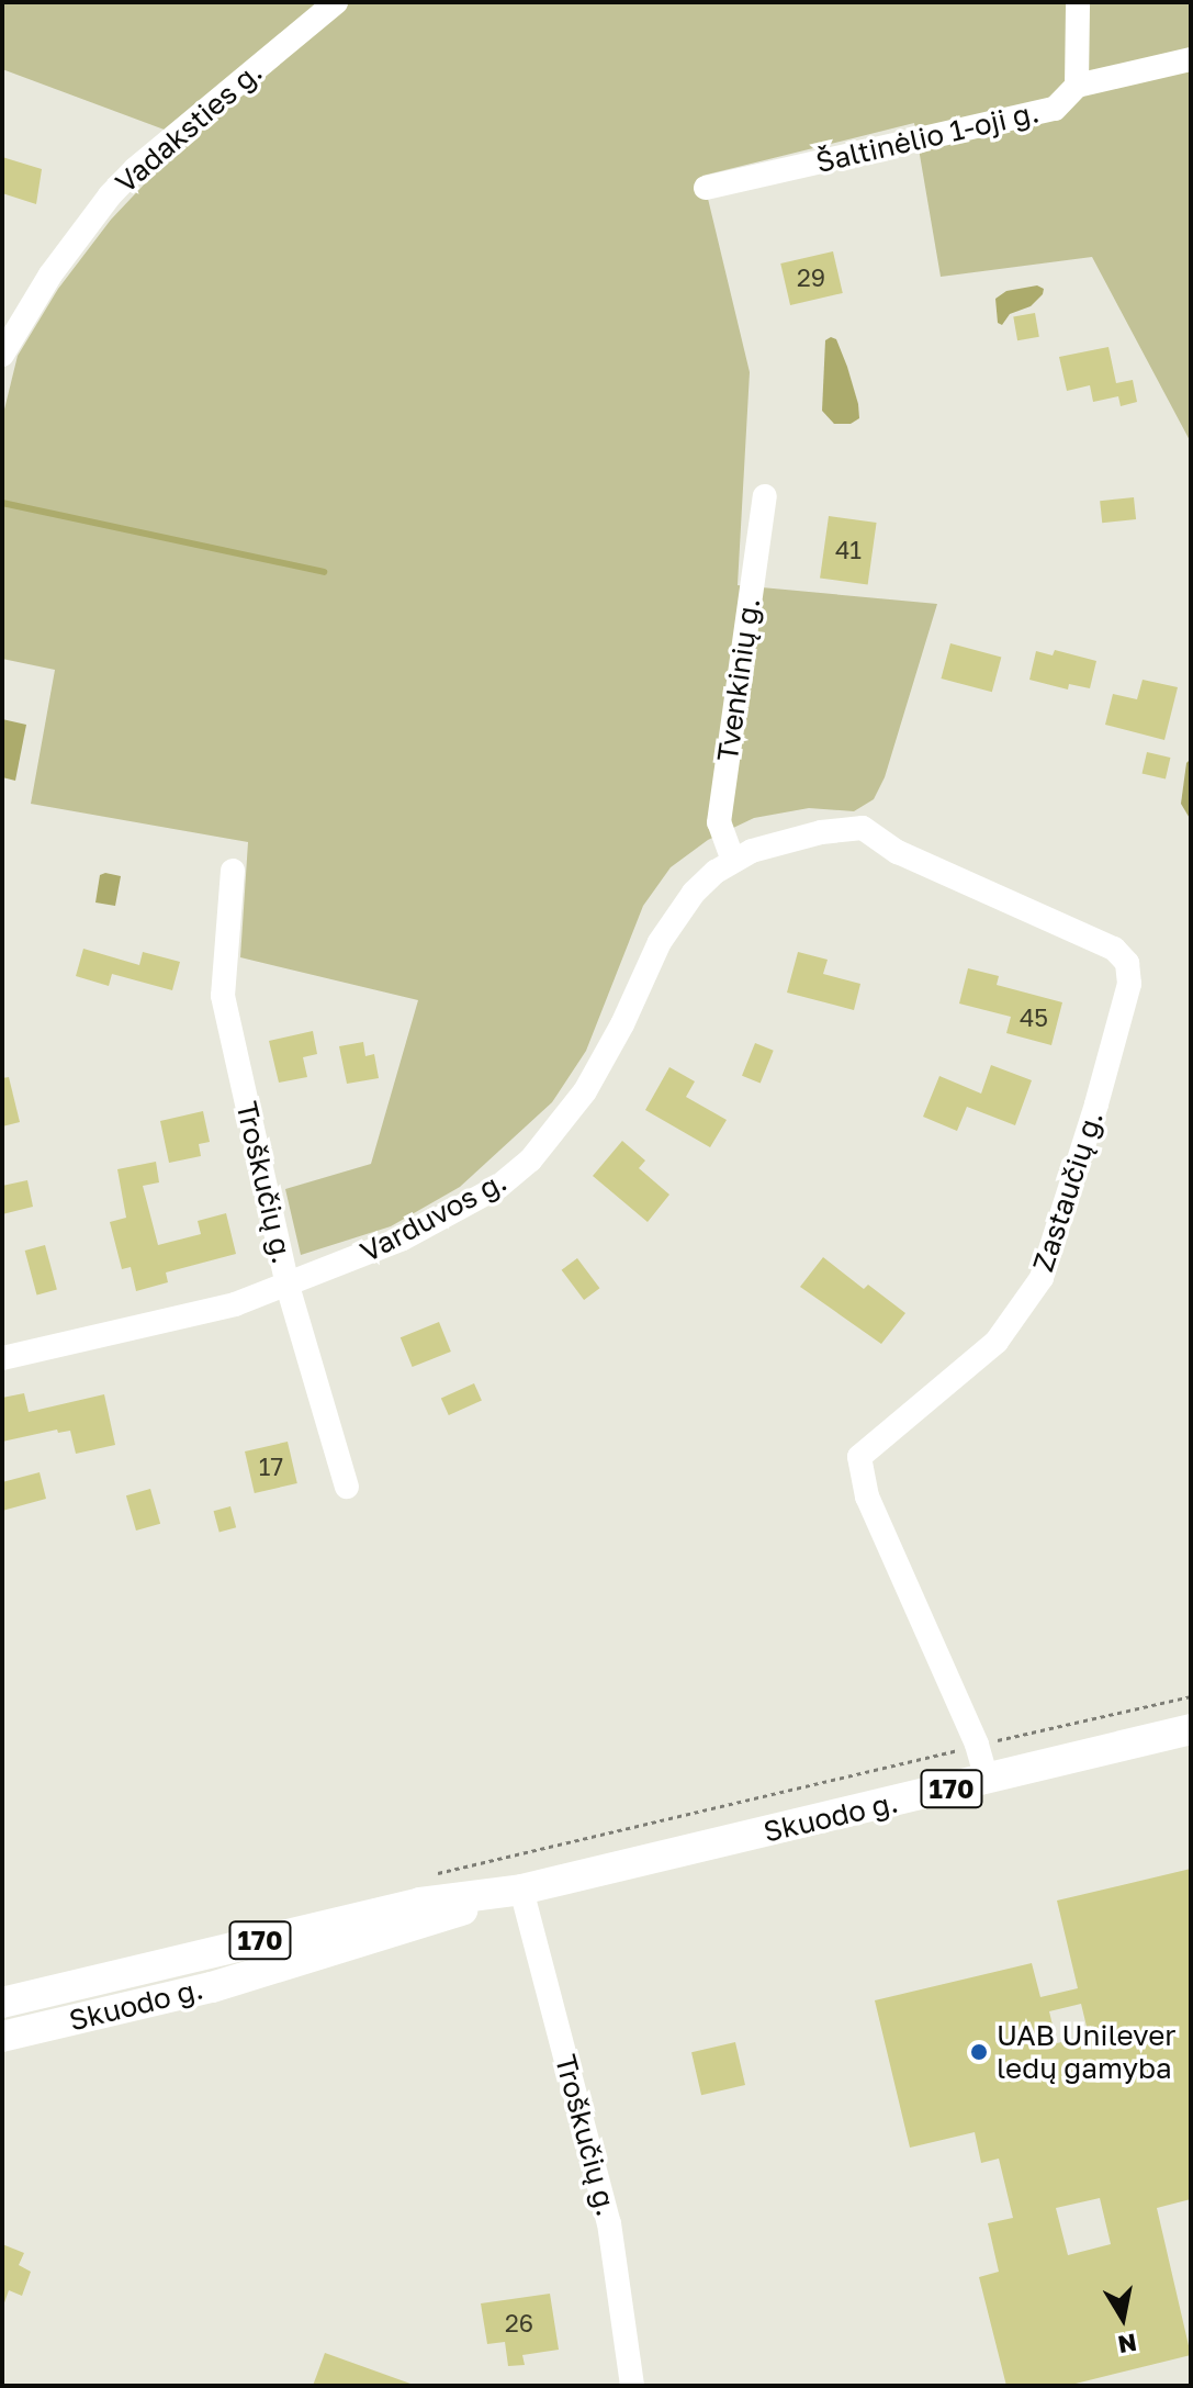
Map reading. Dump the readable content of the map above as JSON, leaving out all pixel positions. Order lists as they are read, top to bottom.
{
  "streets": {
    "main road": ["170", "Skuodo g."],
    "street": [
      "Vadaksties g.",
      "Šaltinėlio 1-oji g.",
      "Tvenkinių g.",
      "Troškučių g.",
      "Zastaučių g.",
      "Varduvos g."
    ]
  },
  "crossings": [
    ["Tvenkinių g.", "Varduvos g."],
    ["Troškučių g.", "Varduvos g."],
    ["Troškučių g.", "Skuodo g."],
    ["Zastaučių g.", "Varduvos g."],
    ["Zastaučių g.", "Skuodo g."]
  ],
  "places": ["UAB Unilever ledų gamyba"],
  "house_numbers": [
    "29",
    "41",
    "45",
    "17",
    "26"
  ],
  "north": "bottom"
}
